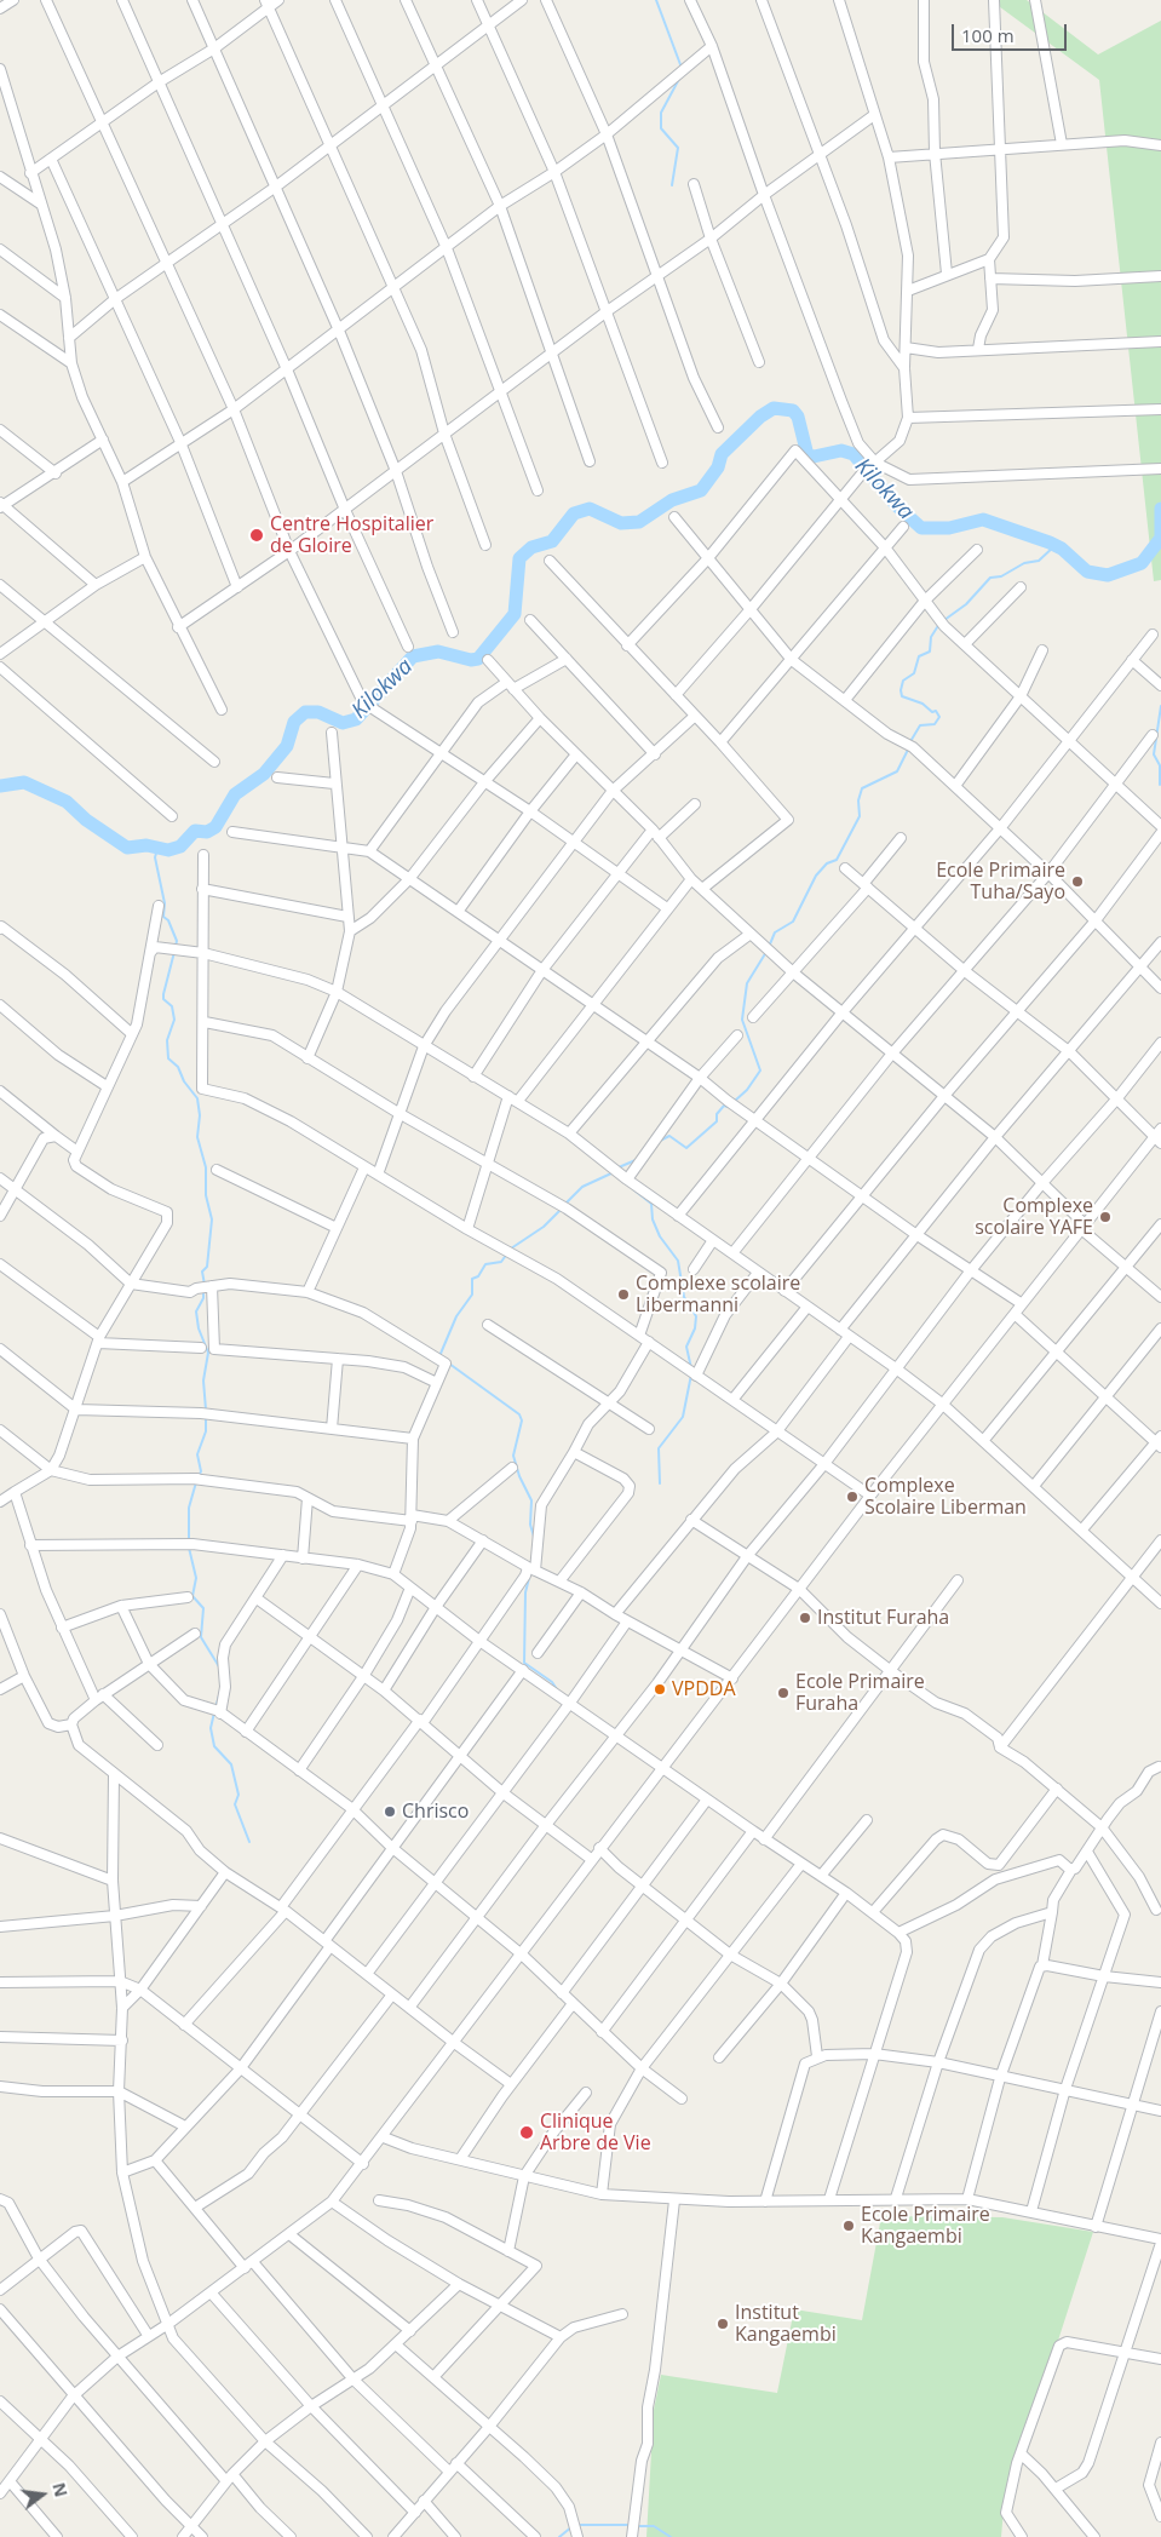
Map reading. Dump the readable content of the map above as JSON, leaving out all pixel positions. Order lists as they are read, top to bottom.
{
  "water": ["Kilokwa"],
  "places": [
    "Centre Hospitalier de Gloire",
    "Ecole Primaire Tuha/Sayo",
    "Complexe scolaire YAFE",
    "Complexe scolaire Libermanni",
    "Complexe Scolaire Liberman",
    "Institut Furaha",
    "VPDDA",
    "Ecole Primaire Furaha",
    "Chrisco",
    "Clinique Arbre de Vie",
    "Ecole Primaire Kangaembi",
    "Institut Kangaembi"
  ],
  "scale_bar": "100 m",
  "north": "right"
}
